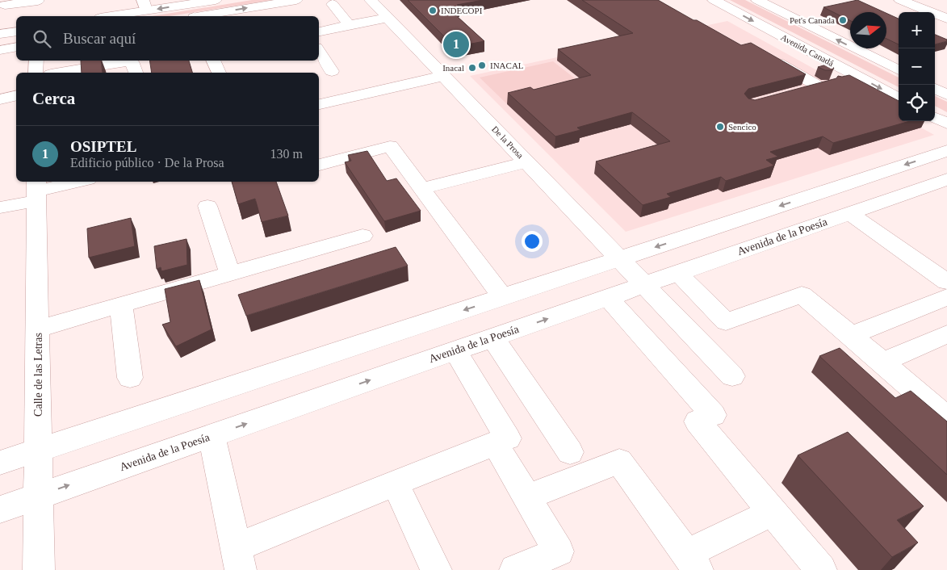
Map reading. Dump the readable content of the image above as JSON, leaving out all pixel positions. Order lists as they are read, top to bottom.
{
  "streets": {
    "street": [
      "Avenida Canadá",
      "De la Prosa",
      "Avenida de la Poesía",
      "Calle de las Letras"
    ]
  },
  "crossings": [
    ["De la Prosa", "Avenida de la Poesía"],
    ["Avenida de la Poesía", "Calle de las Letras"]
  ],
  "places": [
    "INDECOPI",
    "Pet's Canada",
    "INACAL",
    "Inacal",
    "Sencico"
  ],
  "north": "right",
  "page": {
    "map_buttons": ["+", "−"],
    "search": "Buscar aquí",
    "pins": "1",
    "heading": "Cerca",
    "list": [
      {
        "mark": "1",
        "name": "OSIPTEL",
        "note": "Edificio público · De la Prosa",
        "value": "130 m"
      }
    ]
  }
}
